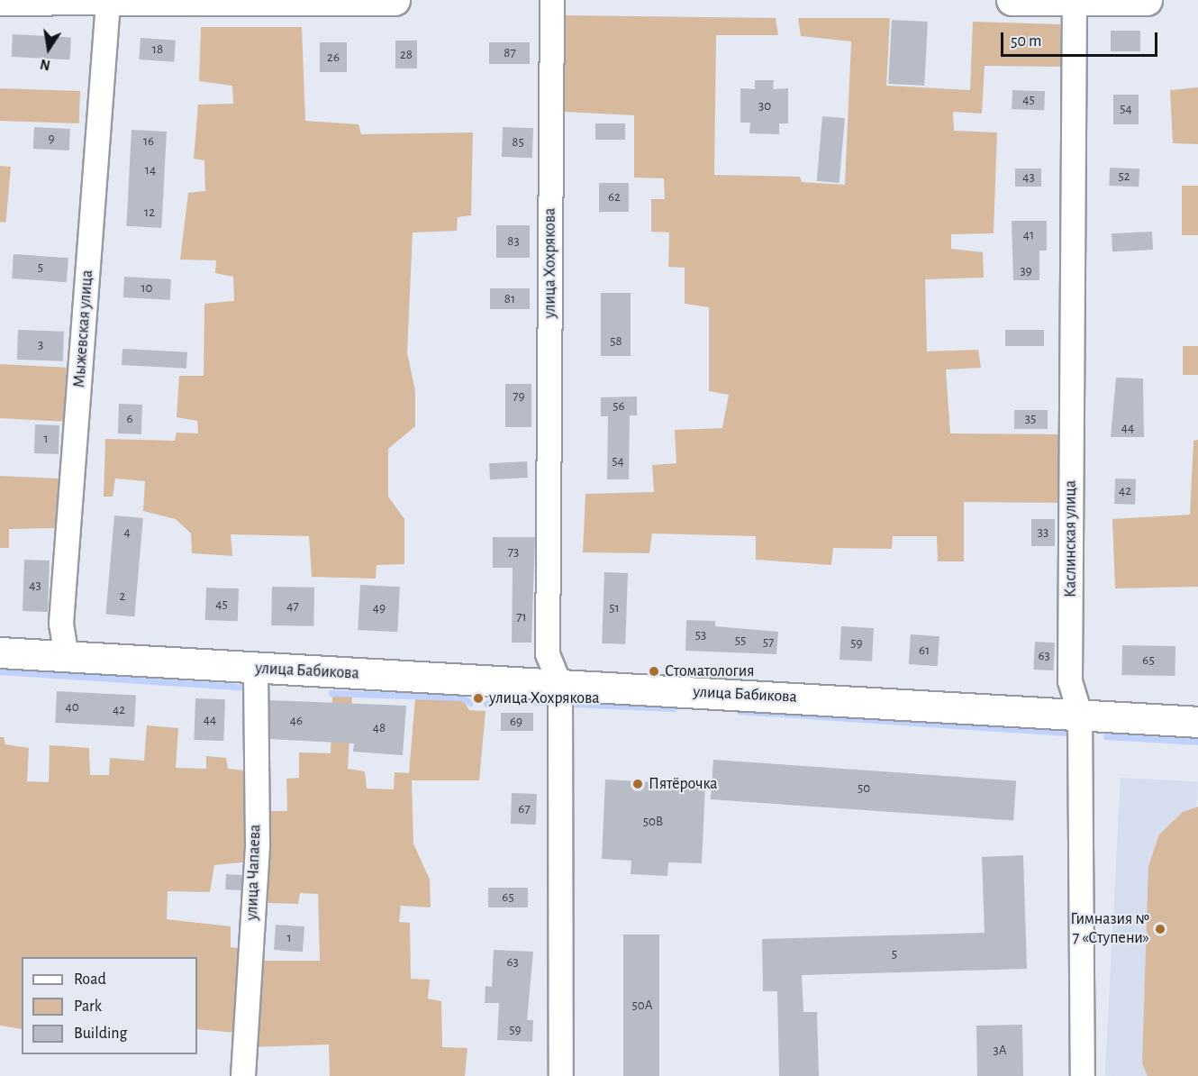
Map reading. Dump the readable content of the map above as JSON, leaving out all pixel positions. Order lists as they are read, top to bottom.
{
  "streets": {
    "main road": ["улица Бабикова"],
    "street": [
      "улица Хохрякова",
      "Мыжевская улица",
      "Каслинская улица",
      "улица Чапаева"
    ]
  },
  "crossings": [
    ["улица Хохрякова", "улица Бабикова"],
    ["Мыжевская улица", "улица Бабикова"],
    ["Каслинская улица", "улица Бабикова"],
    ["улица Бабикова", "улица Чапаева"]
  ],
  "places": [
    "Стоматология",
    "улица Хохрякова",
    "Пятёрочка",
    "Гимназия № 7 «Ступени»"
  ],
  "house_numbers": [
    "18",
    "87",
    "28",
    "26",
    "45",
    "30",
    "54",
    "9",
    "16",
    "85",
    "14",
    "52",
    "43",
    "62",
    "12",
    "41",
    "83",
    "5",
    "39",
    "10",
    "81",
    "58",
    "3",
    "79",
    "56",
    "6",
    "35",
    "44",
    "1",
    "54",
    "42",
    "4",
    "33",
    "73",
    "43",
    "2",
    "45",
    "47",
    "49",
    "51",
    "71",
    "53",
    "55",
    "57",
    "59",
    "61",
    "63",
    "65",
    "40",
    "42",
    "44",
    "46",
    "69",
    "48",
    "50",
    "67",
    "50В",
    "65",
    "1",
    "5",
    "63",
    "50А",
    "59",
    "3А"
  ],
  "legend": ["Road", "Park", "Building"],
  "scale_bar": "50 m",
  "north": "bottom"
}
